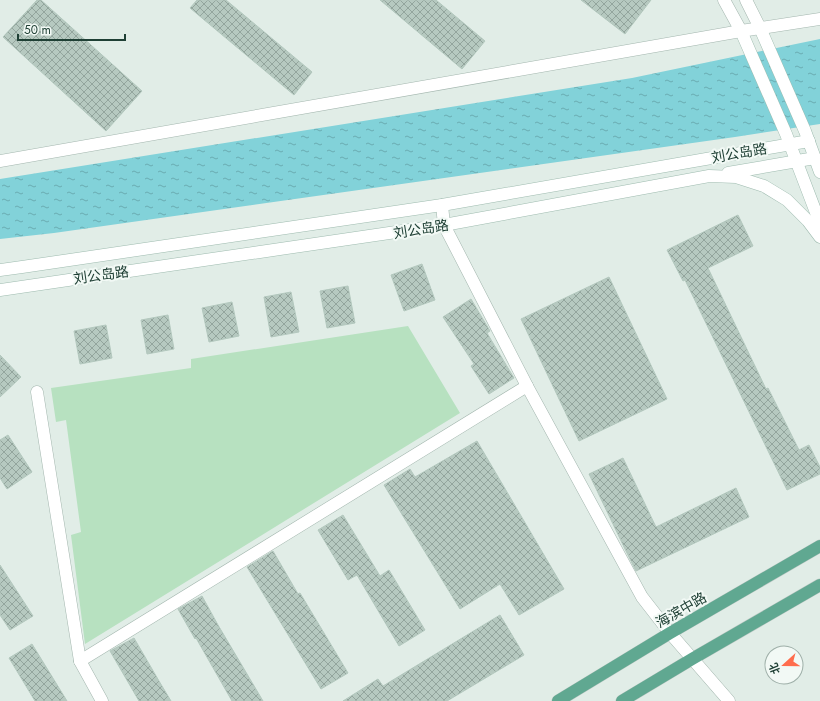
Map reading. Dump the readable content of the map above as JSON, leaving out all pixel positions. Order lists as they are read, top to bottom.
{
  "streets": {
    "main road": ["海滨中路"],
    "street": ["刘公岛路"]
  },
  "scale_bar": "50 m",
  "north": "left"
}
